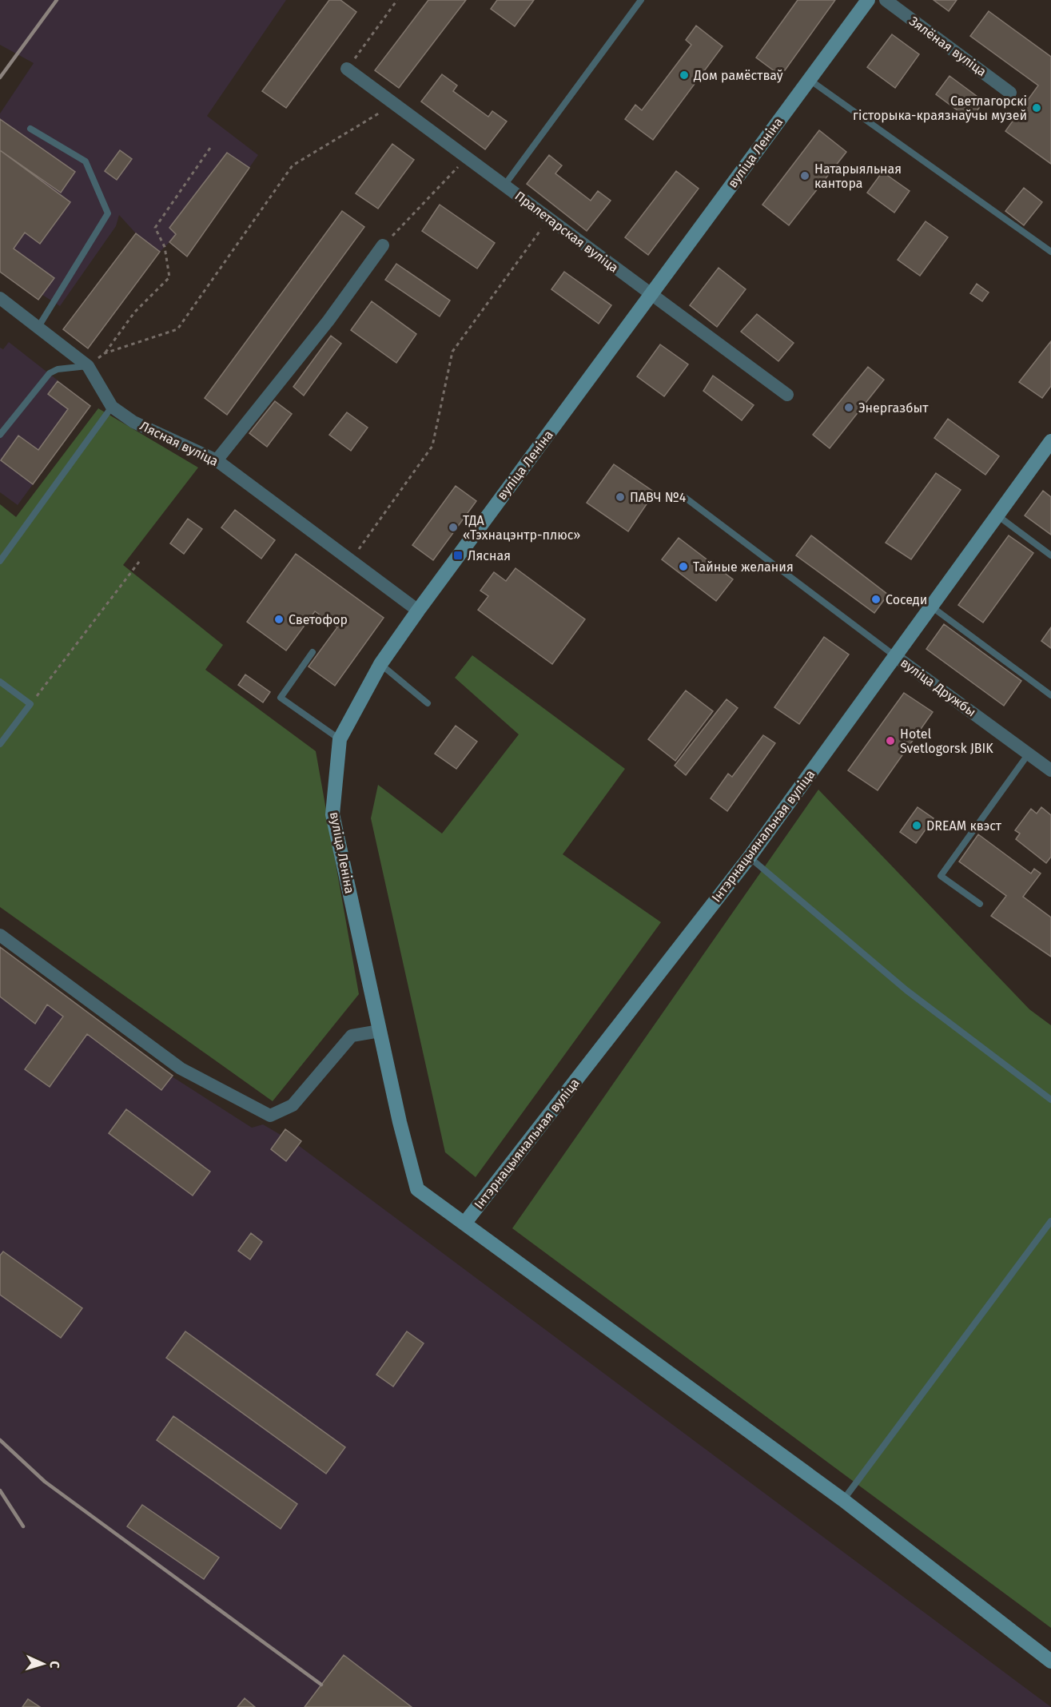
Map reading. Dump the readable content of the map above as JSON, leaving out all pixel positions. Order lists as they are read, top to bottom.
{
  "streets": {
    "street": [
      "Зялёная вуліца",
      "вуліца Леніна",
      "Пралетарская вуліца",
      "Лясная вуліца",
      "вуліца Дружбы",
      "Інтэрнацыянальная вуліца"
    ]
  },
  "crossings": [
    ["вуліца Леніна", "Пралетарская вуліца"],
    ["вуліца Леніна", "Лясная вуліца"],
    ["вуліца Леніна", "Інтэрнацыянальная вуліца"],
    ["вуліца Дружбы", "Інтэрнацыянальная вуліца"]
  ],
  "places": {
    "other": [
      "Дом рамёстваў",
      "Светлагорскі гісторыка-краязнаўчы музей",
      "Натарыяльная кантора",
      "Энергазбыт",
      "ПАВЧ №4",
      "ТДА «Тэхнацэнтр-плюс»",
      "Тайные желания",
      "Соседи",
      "Светофор",
      "Hotel Svetlogorsk JBIK",
      "DREAM квэст"
    ],
    "transit": ["Лясная"]
  },
  "north": "right"
}
